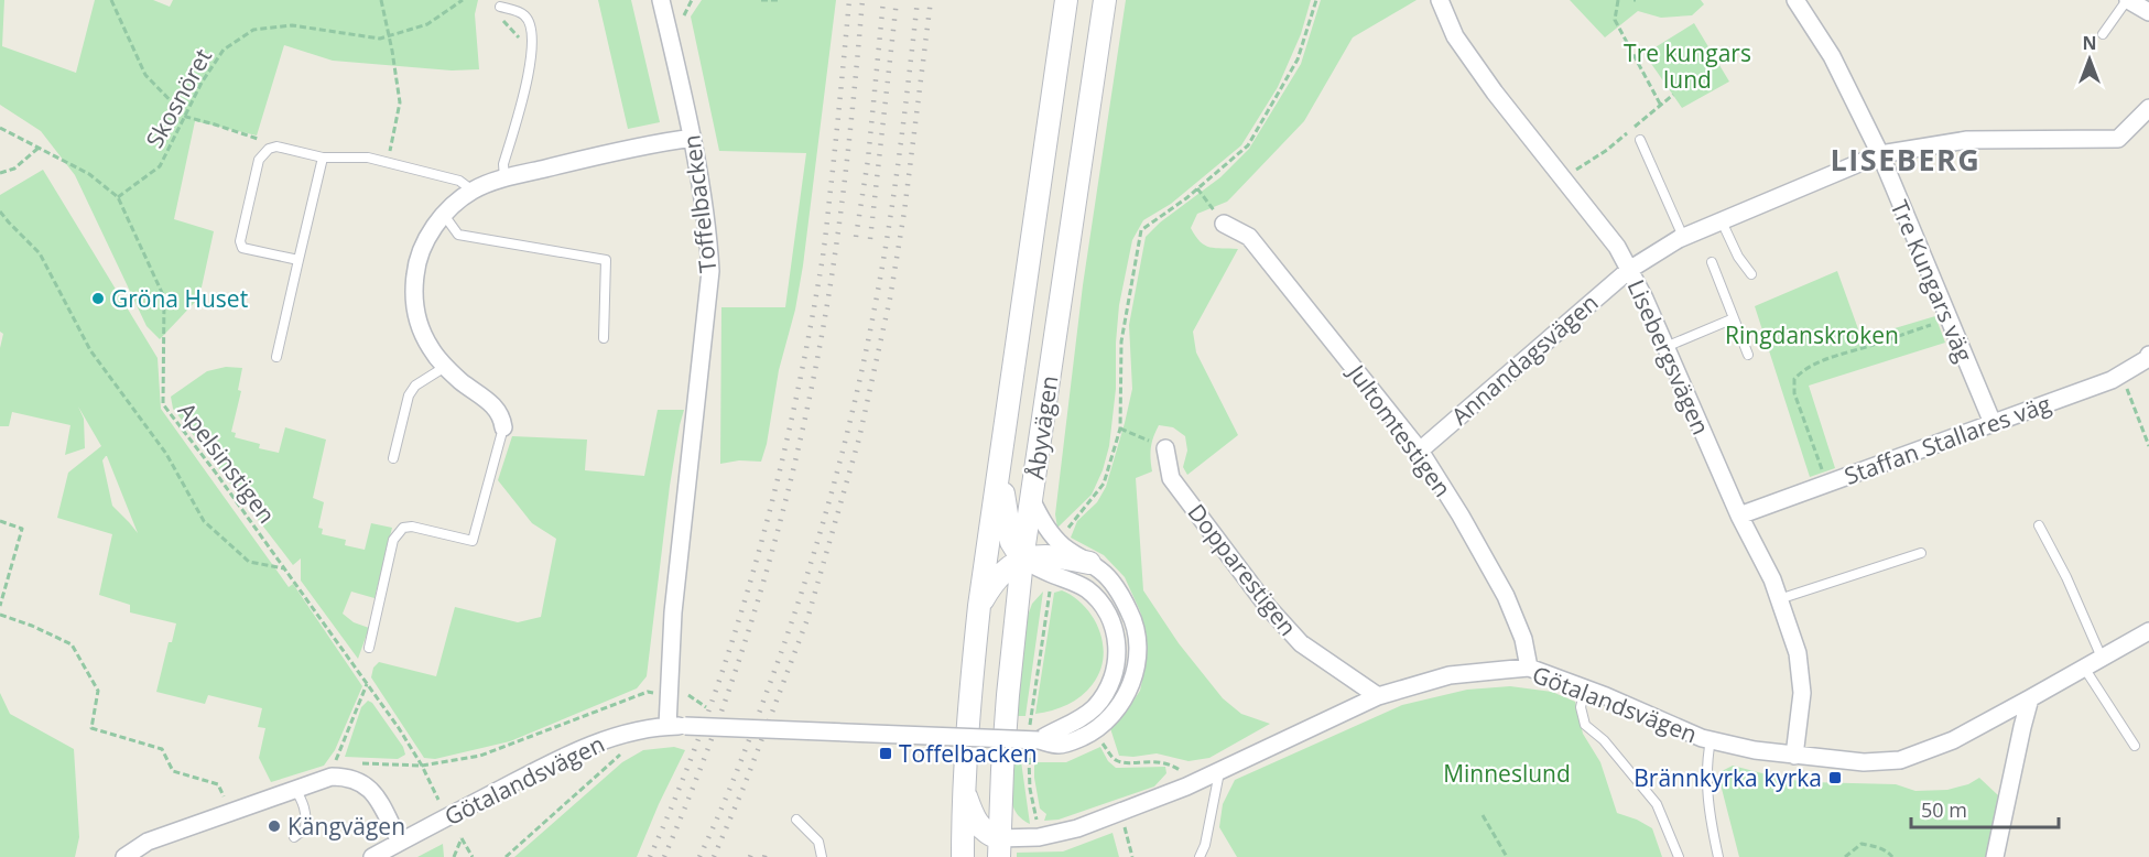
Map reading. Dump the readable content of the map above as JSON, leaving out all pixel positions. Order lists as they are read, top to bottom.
{
  "streets": {
    "street": [
      "Toffelbacken",
      "Tre Kungars väg",
      "Lisebergsvägen",
      "Annandagsvägen",
      "Åbyvägen",
      "Jultomtestigen",
      "Staffan Stallares väg",
      "Dopparestigen",
      "Götalandsvägen"
    ],
    "path": ["Skosnöret", "Apelsinstigen"]
  },
  "crossings": [
    ["Skosnöret", "Apelsinstigen"],
    ["Toffelbacken", "Götalandsvägen"],
    ["Tre Kungars väg", "Annandagsvägen"],
    ["Tre Kungars väg", "Staffan Stallares väg"],
    ["Lisebergsvägen", "Annandagsvägen"],
    ["Lisebergsvägen", "Staffan Stallares väg"],
    ["Lisebergsvägen", "Götalandsvägen"],
    ["Annandagsvägen", "Jultomtestigen"],
    ["Åbyvägen", "Götalandsvägen"],
    ["Jultomtestigen", "Götalandsvägen"],
    ["Dopparestigen", "Götalandsvägen"]
  ],
  "districts": ["LISEBERG"],
  "parks": ["Tre kungars lund", "Ringdanskroken", "Minneslund"],
  "places": {
    "other": ["Gröna Huset", "Kängvägen"],
    "transit": ["Toffelbacken", "Brännkyrka kyrka"]
  },
  "scale_bar": "50 m",
  "north": "top"
}
